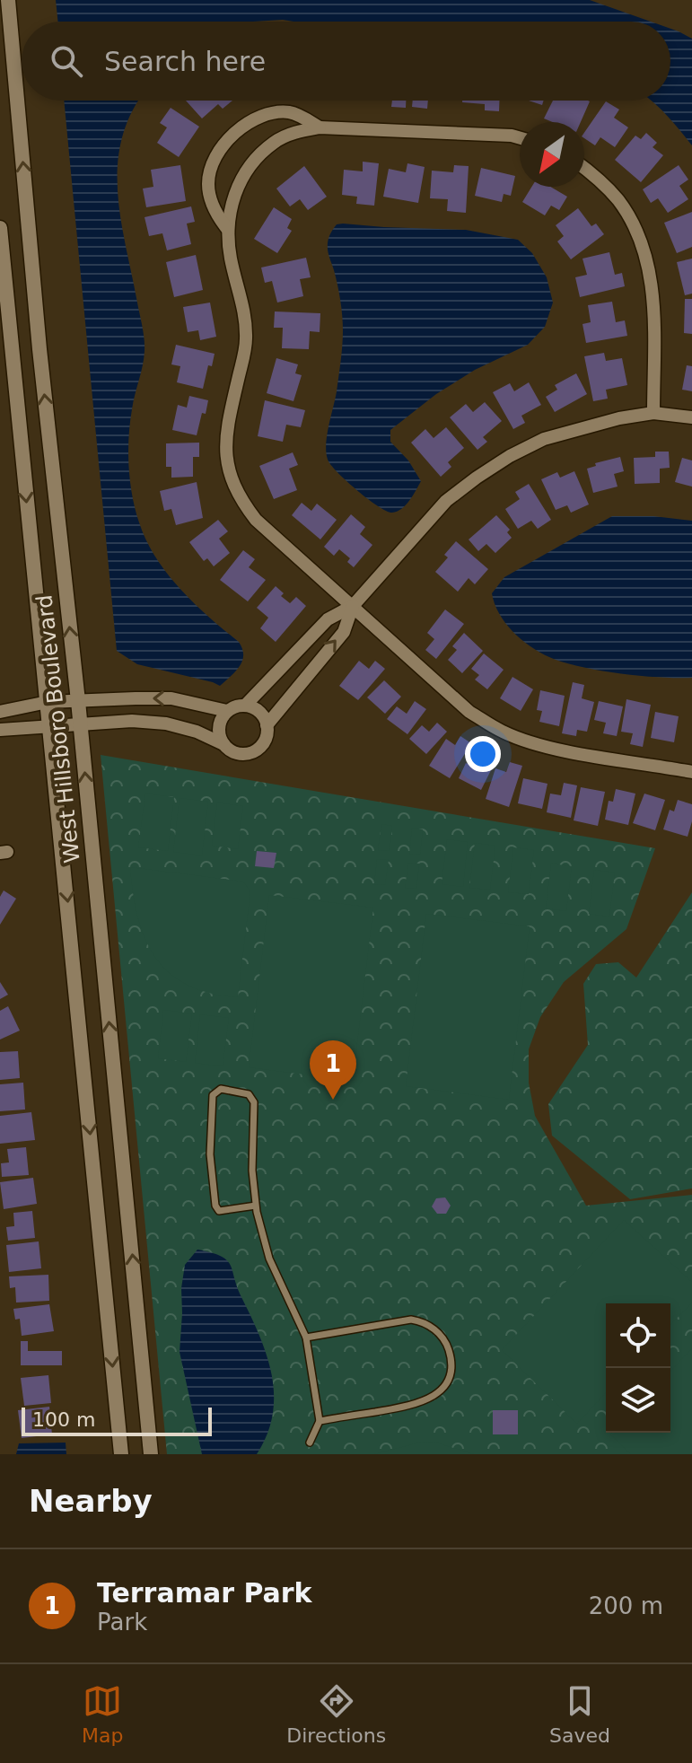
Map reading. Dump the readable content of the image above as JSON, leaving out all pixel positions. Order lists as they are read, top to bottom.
{
  "streets": {
    "street": ["West Hillsboro Boulevard"]
  },
  "scale_bar": "100 m",
  "north": "bottom left",
  "page": {
    "search": "Search here",
    "pins": "1",
    "scale": "100 m",
    "heading": "Nearby",
    "list": [
      {
        "mark": "1",
        "name": "Terramar Park",
        "note": "Park",
        "value": "200 m"
      }
    ],
    "nav": ["Map", "Directions", "Saved"]
  }
}
